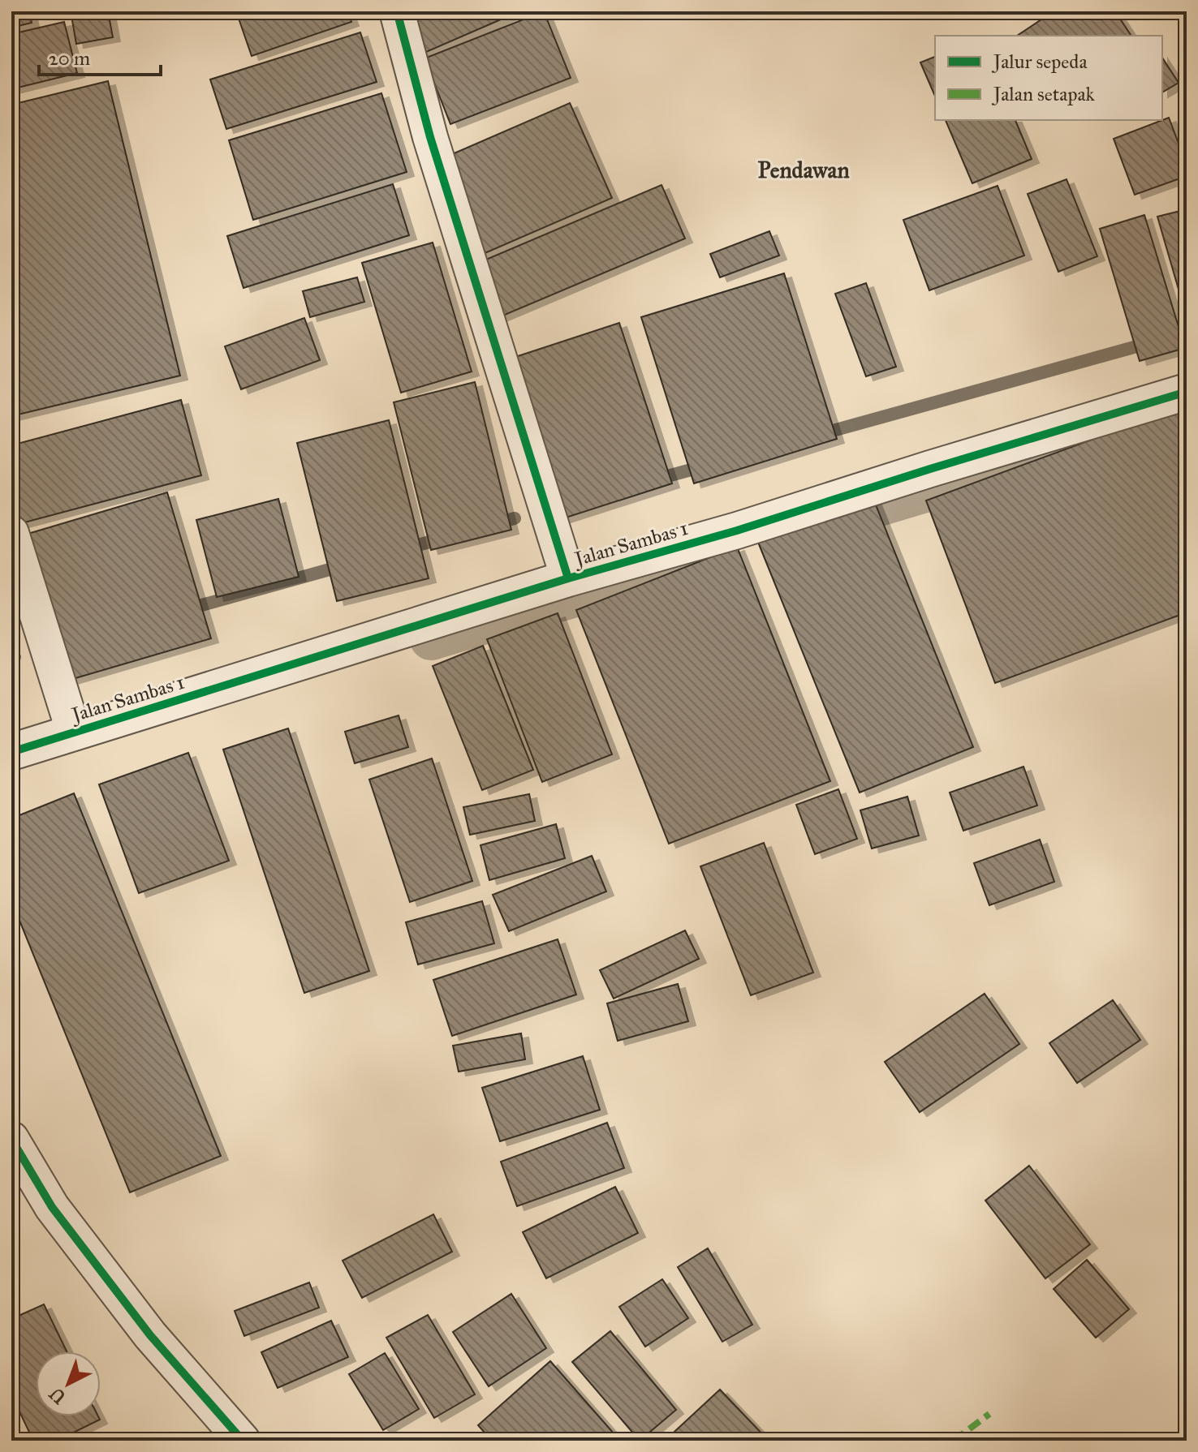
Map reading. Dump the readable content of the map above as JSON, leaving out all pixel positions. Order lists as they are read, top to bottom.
{
  "streets": {
    "street": ["Jalan Sambas 1"]
  },
  "districts": ["Pendawan"],
  "legend": ["Jalur sepeda", "Jalan setapak"],
  "scale_bar": "20 m",
  "north": "bottom left"
}
